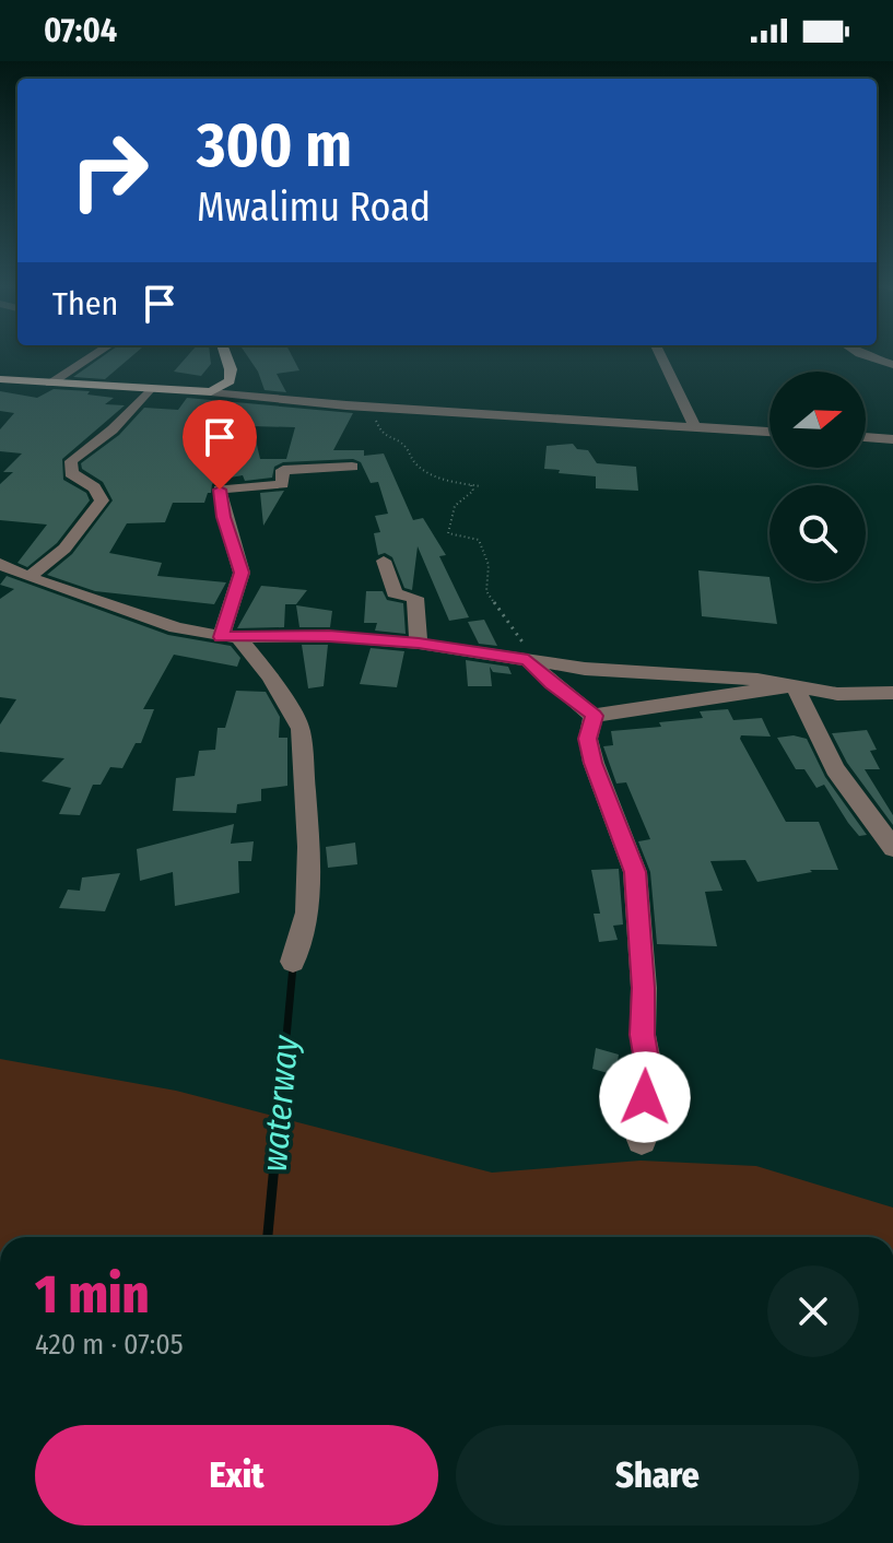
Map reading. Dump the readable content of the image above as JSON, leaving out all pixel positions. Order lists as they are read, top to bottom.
{
  "water": ["waterway"],
  "north": "right",
  "page": {
    "status": "07:04",
    "turn": ["300 m", "Mwalimu Road"],
    "then": "Then",
    "heading": ["1 min", "420 m · 07:05"],
    "buttons": ["Exit", "Share"]
  }
}
